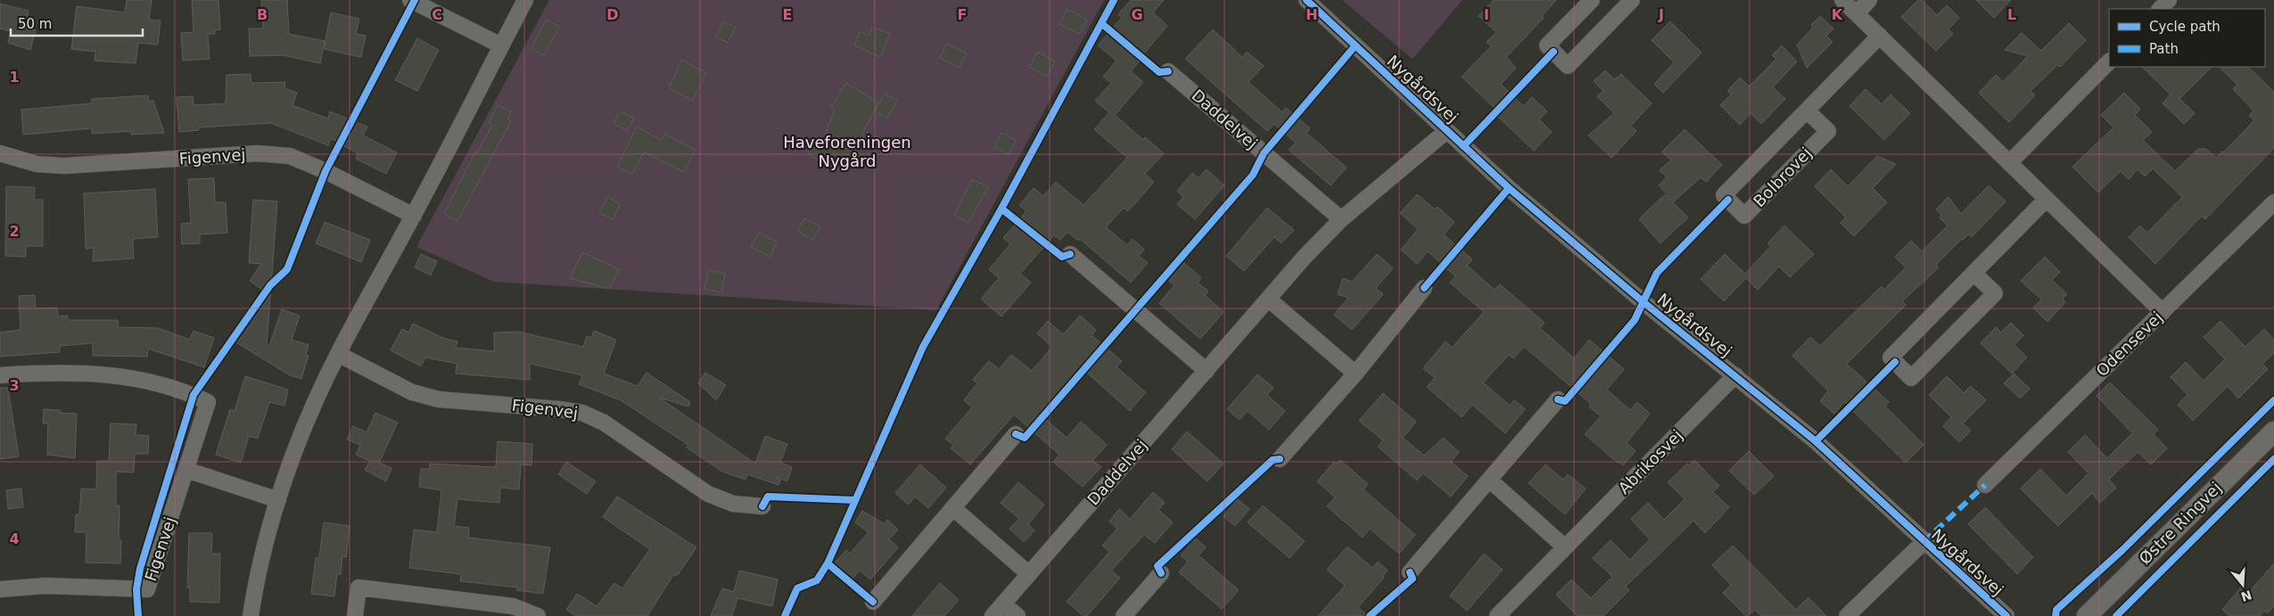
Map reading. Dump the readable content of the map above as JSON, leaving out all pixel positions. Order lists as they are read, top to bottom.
{
  "streets": {
    "street": [
      "Nygårdsvej",
      "Daddelvej",
      "Figenvej",
      "Bolbrovej",
      "Odensevej",
      "Abrikosvej",
      "Østre Ringvej"
    ]
  },
  "crossings": [
    ["Nygårdsvej", "Daddelvej"],
    ["Nygårdsvej", "Abrikosvej"]
  ],
  "parks": ["Haveforeningen Nygård"],
  "legend": ["Cycle path", "Path"],
  "scale_bar": "50 m",
  "north": "bottom",
  "grid": {
    "columns": [
      "B",
      "C",
      "D",
      "E",
      "F",
      "G",
      "H",
      "I",
      "J",
      "K",
      "L"
    ],
    "rows": [
      "1",
      "2",
      "3",
      "4"
    ]
  }
}
